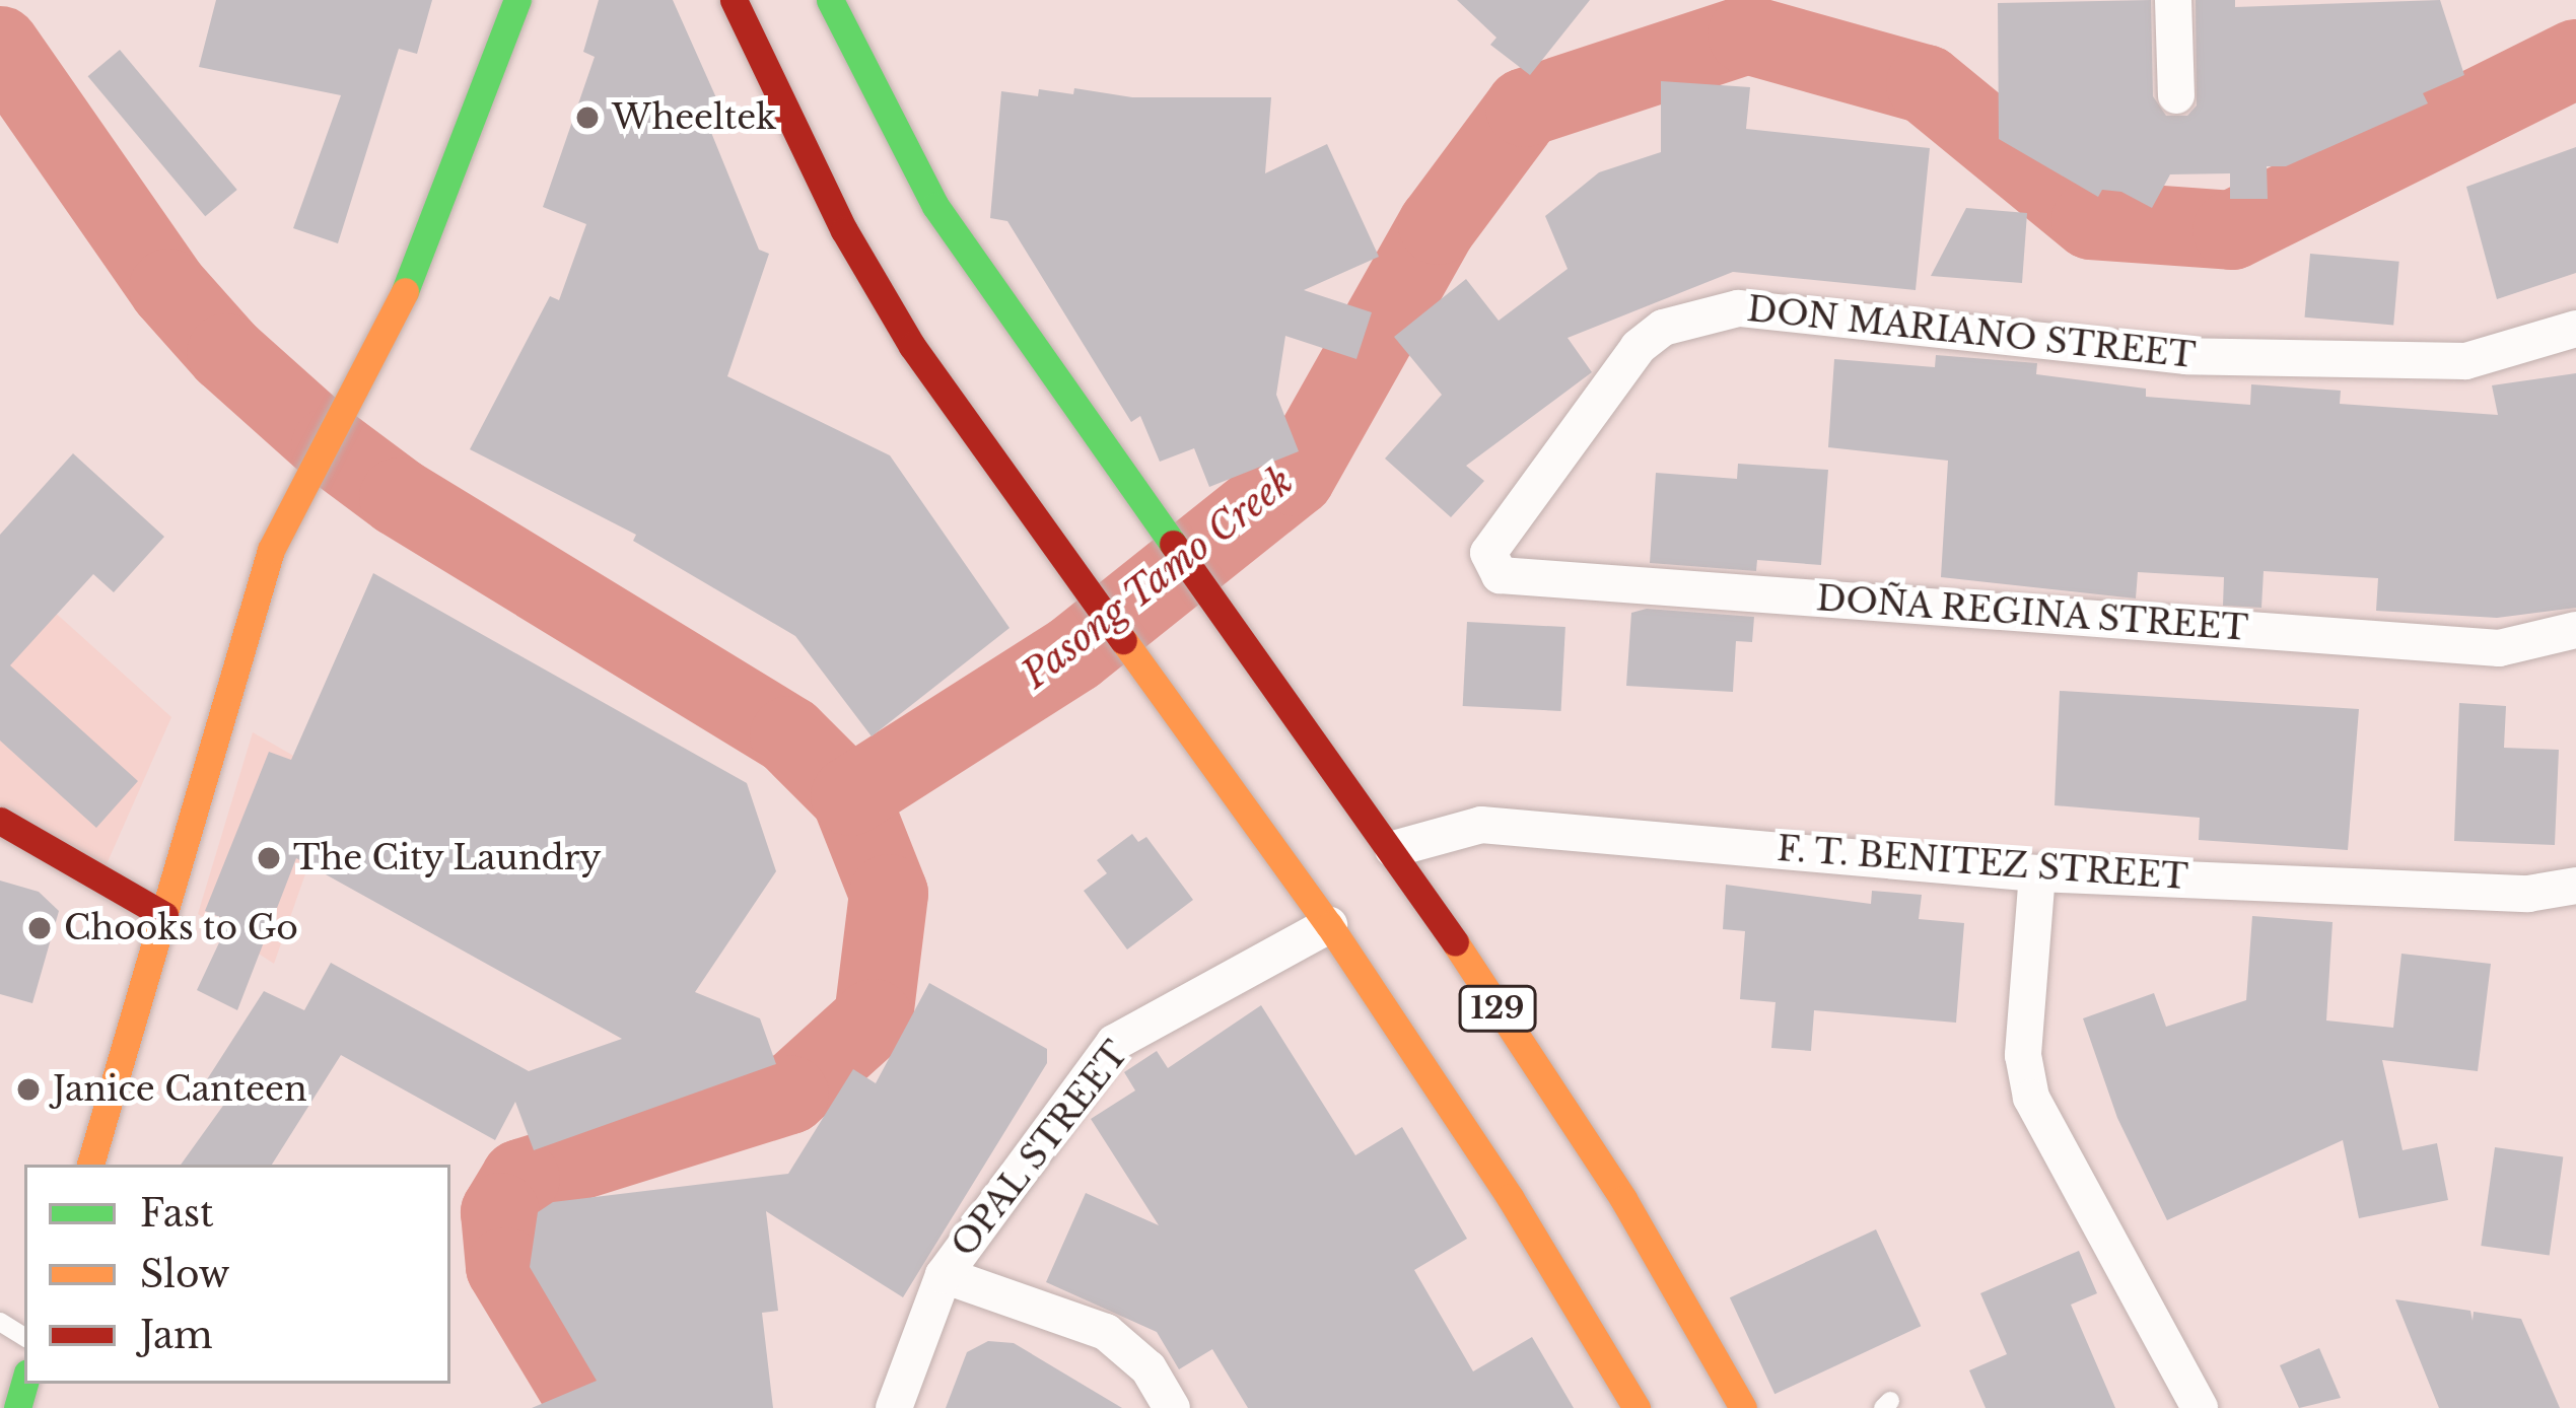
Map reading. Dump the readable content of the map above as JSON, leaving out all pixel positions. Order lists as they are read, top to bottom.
{
  "streets": {
    "main road": ["129"],
    "street": [
      "DON MARIANO STREET",
      "DOÑA REGINA STREET",
      "F. T. BENITEZ STREET",
      "OPAL STREET"
    ]
  },
  "crossings": [
    ["DON MARIANO STREET", "DOÑA REGINA STREET"],
    ["F. T. BENITEZ STREET", "129"],
    ["129", "OPAL STREET"]
  ],
  "water": ["Pasong Tamo Creek"],
  "places": [
    "Wheeltek",
    "The City Laundry",
    "Chooks to Go",
    "Janice Canteen"
  ],
  "legend": ["Fast", "Slow", "Jam"]
}
